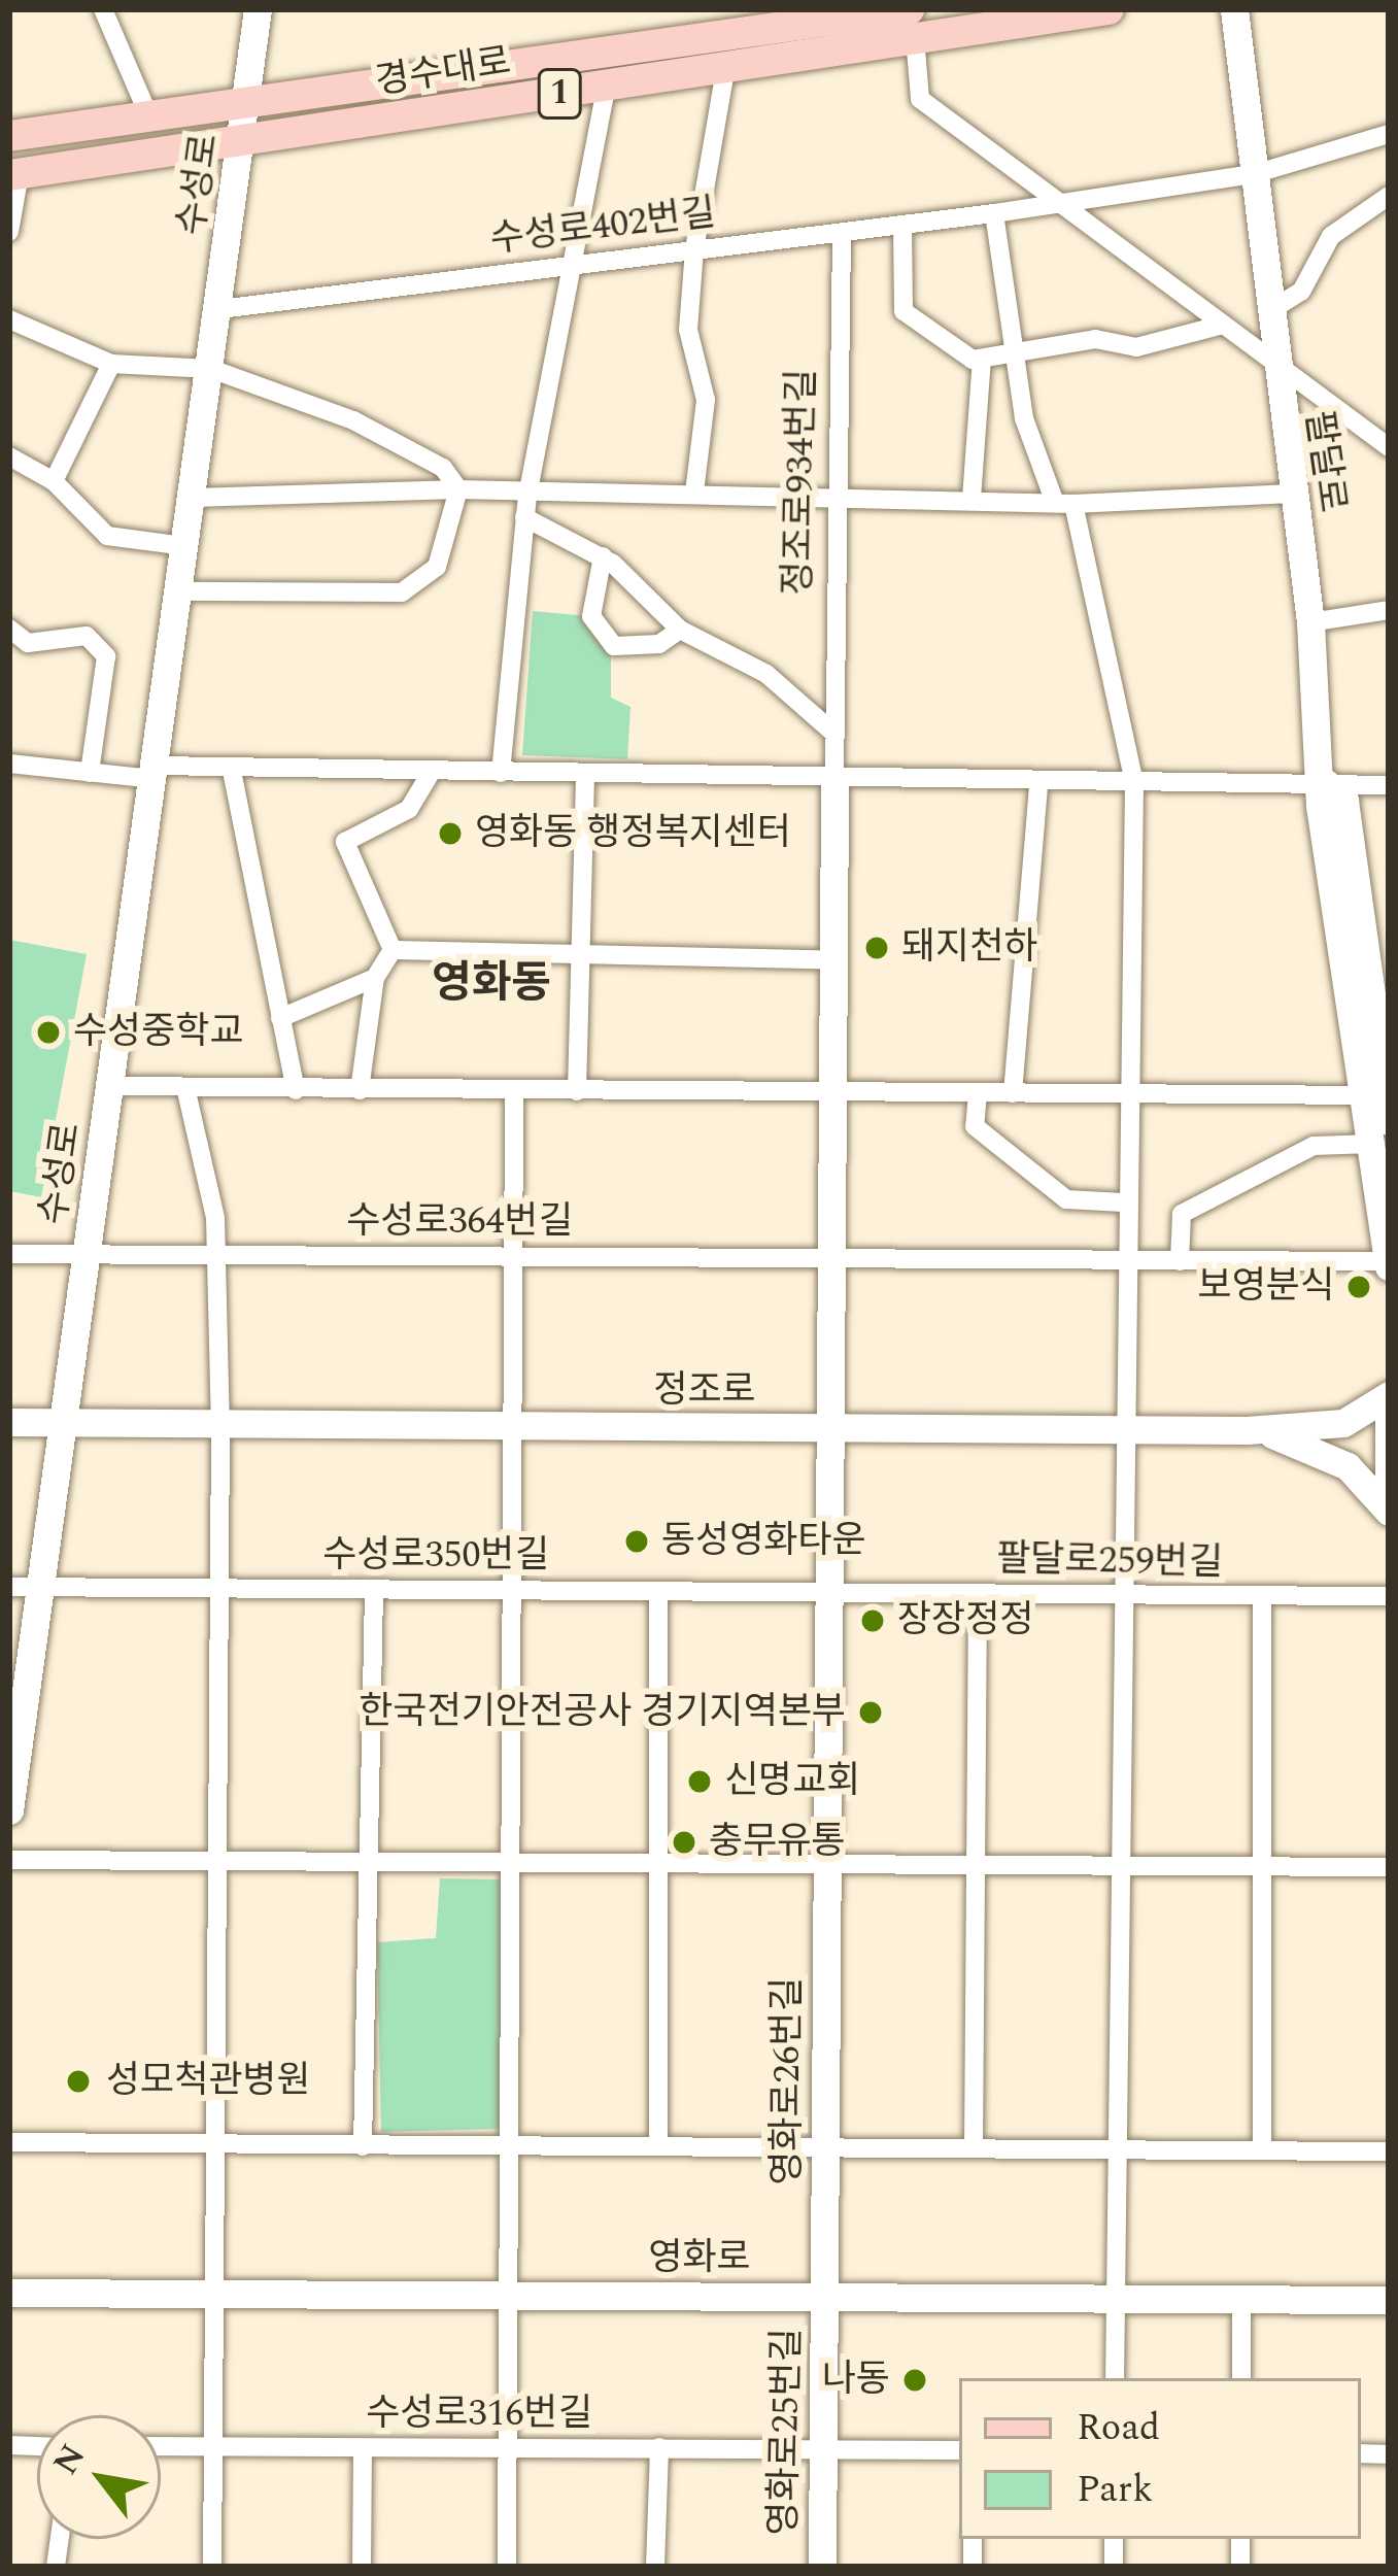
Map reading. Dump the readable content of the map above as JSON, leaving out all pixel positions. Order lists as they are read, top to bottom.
{
  "streets": {
    "main road": ["경수대로", "1"],
    "street": [
      "수성로",
      "수성로402번길",
      "팔달로",
      "정조로934번길",
      "수성로364번길",
      "정조로",
      "수성로350번길",
      "팔달로259번길",
      "영화로26번길",
      "영화로",
      "수성로316번길",
      "영화로25번길"
    ]
  },
  "crossings": [
    ["경수대로", "수성로"],
    ["수성로", "수성로402번길"],
    ["수성로", "수성로364번길"],
    ["수성로", "정조로"],
    ["수성로", "수성로350번길"],
    ["수성로402번길", "팔달로"],
    ["수성로402번길", "정조로934번길"],
    ["팔달로", "수성로364번길"],
    ["정조로934번길", "수성로364번길"],
    ["정조로934번길", "정조로"],
    ["정조로934번길", "수성로350번길"],
    ["정조로934번길", "팔달로259번길"],
    ["정조로934번길", "영화로26번길"],
    ["수성로350번길", "팔달로259번길"],
    ["수성로350번길", "영화로26번길"],
    ["팔달로259번길", "영화로26번길"],
    ["영화로26번길", "영화로"],
    ["영화로26번길", "영화로25번길"],
    ["영화로", "영화로25번길"],
    ["수성로316번길", "영화로25번길"]
  ],
  "districts": ["영화동"],
  "places": [
    "영화동 행정복지센터",
    "돼지천하",
    "수성중학교",
    "보영분식",
    "동성영화타운",
    "장장정정",
    "한국전기안전공사 경기지역본부",
    "신명교회",
    "충무유통",
    "성모척관병원",
    "나동"
  ],
  "legend": ["Road", "Park"],
  "north": "top left"
}
